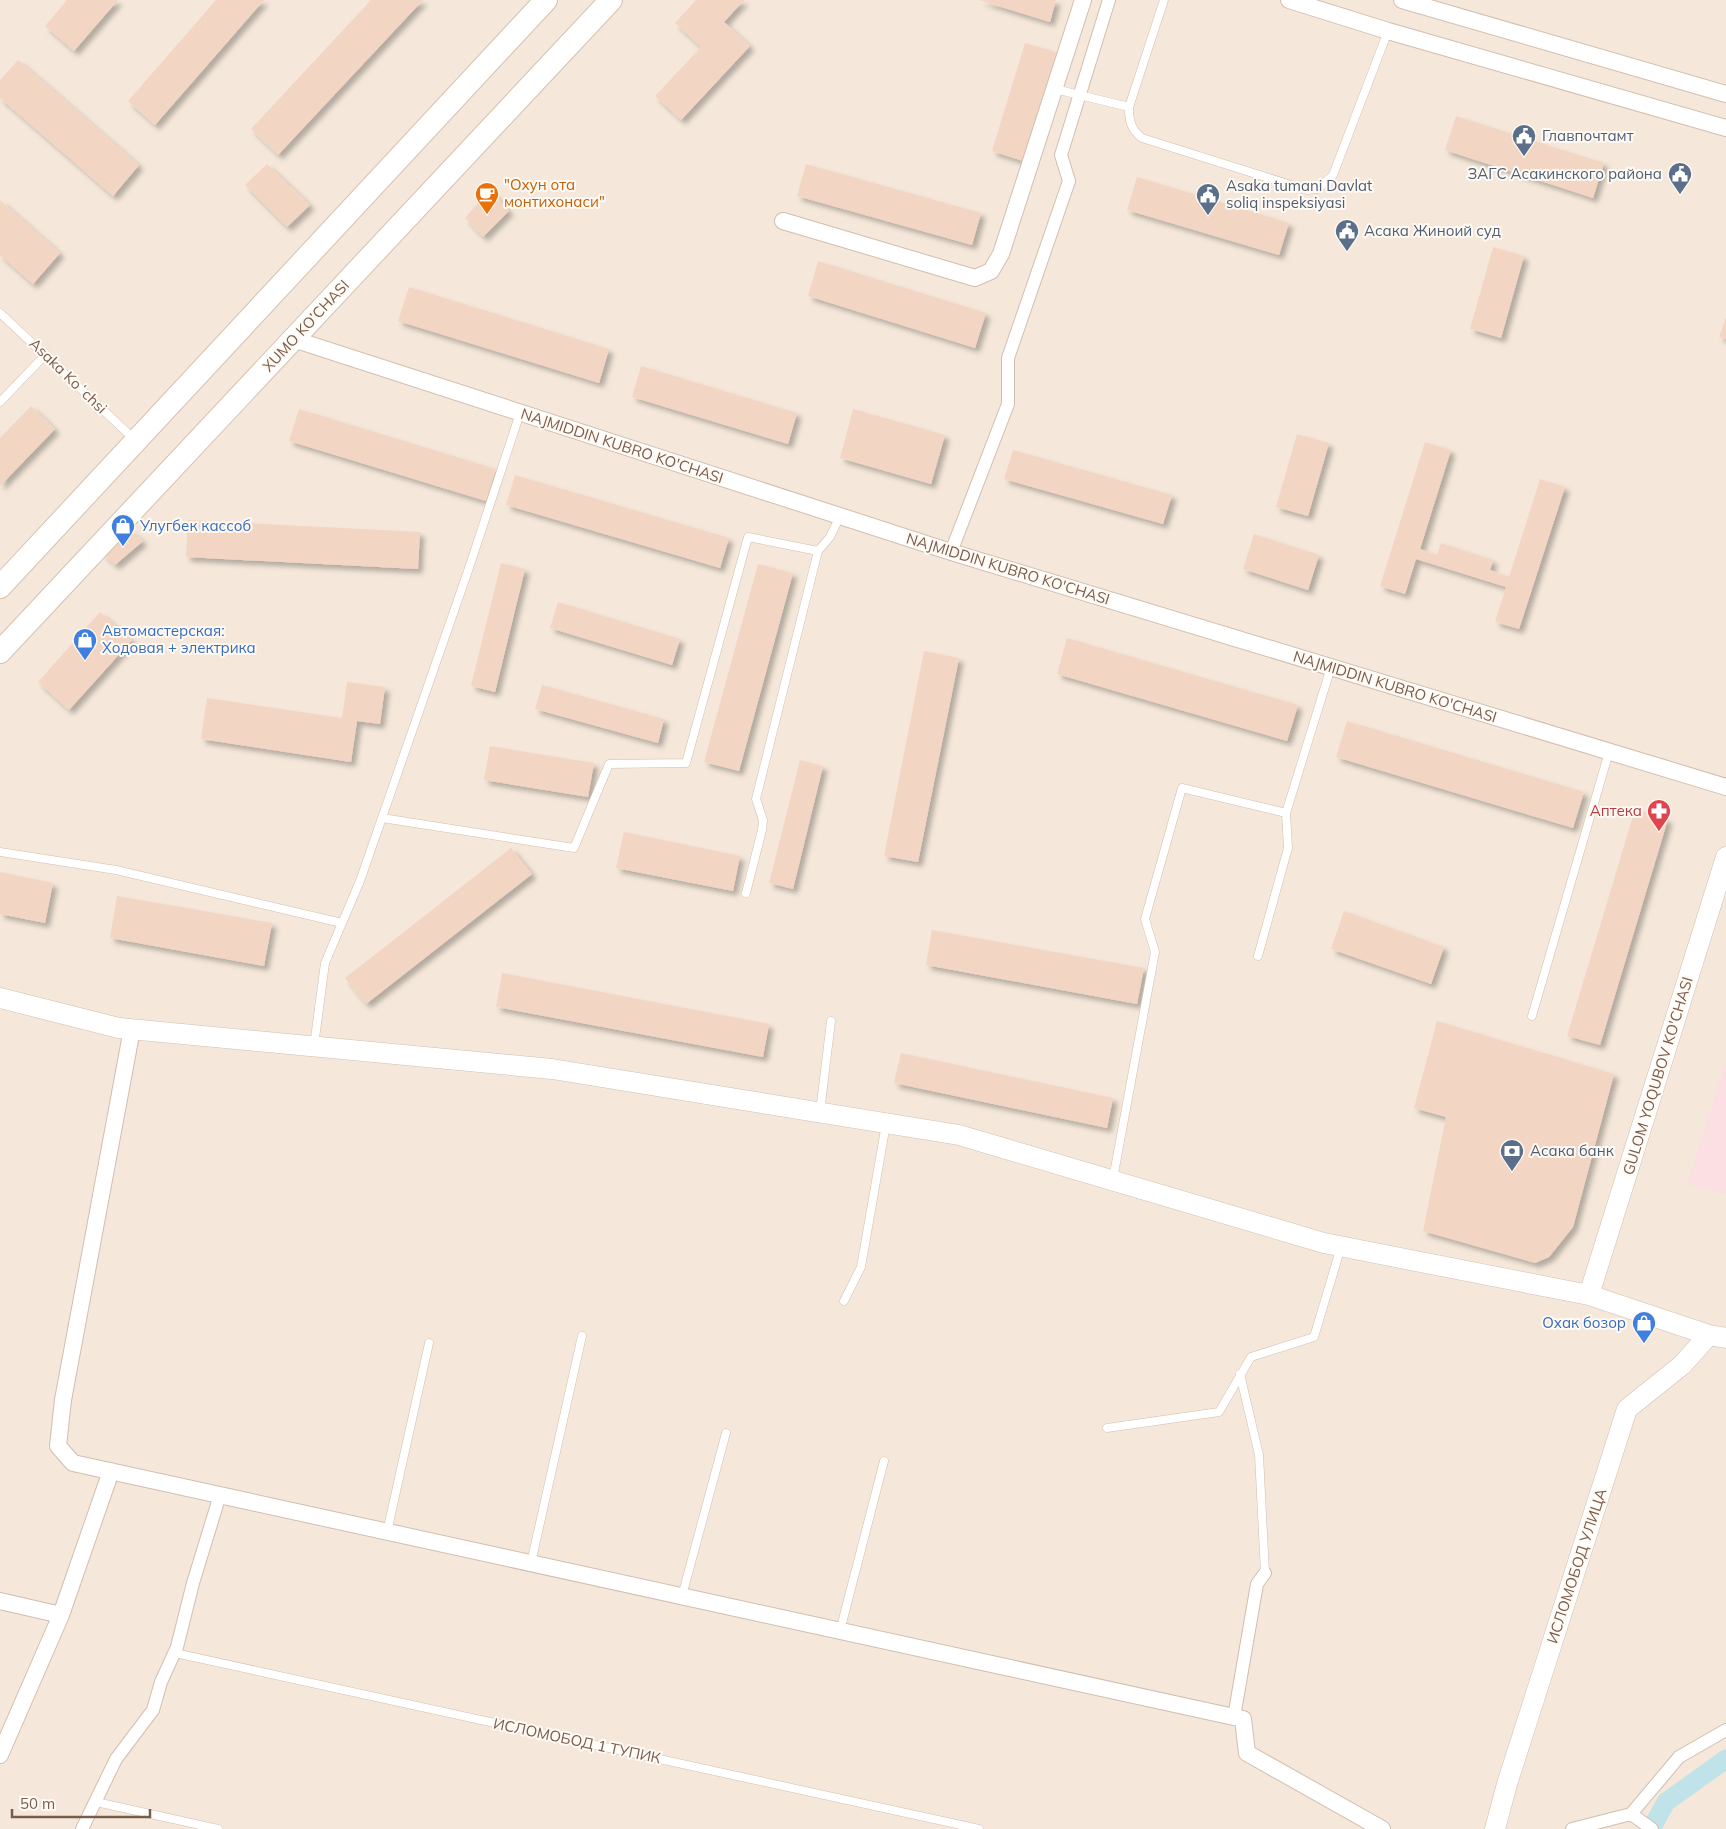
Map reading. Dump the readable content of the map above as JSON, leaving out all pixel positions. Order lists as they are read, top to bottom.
{
  "streets": {
    "main road": ["XUMO KO’CHASI"],
    "street": ["NAJMIDDIN KUBRO KO'CHASI", "GULOM YOQUBOV KO'CHASI", "ИСЛОМОБОД УЛИЦА"],
    "lane": ["Asaka Koʻchsi", "ИСЛОМОБОД 1 ТУПИК"]
  },
  "crossings": [
    ["XUMO KO’CHASI", "NAJMIDDIN KUBRO KO'CHASI"]
  ],
  "places": {
    "public building": [
      "Главпочтамт",
      "ЗАГС Асакинского района",
      "Asaka tumani Davlat soliq inspeksiyasi",
      "Асака Жиноий суд"
    ],
    "cafe": ["\"Охун ота монтихонаси\""],
    "shop": ["Улугбек кассоб", "Автомастерская: Ходовая + электрика", "Охак бозор"],
    "pharmacy": ["Аптека"],
    "bank": ["Асака банк"]
  },
  "scale_bar": "50 m"
}
